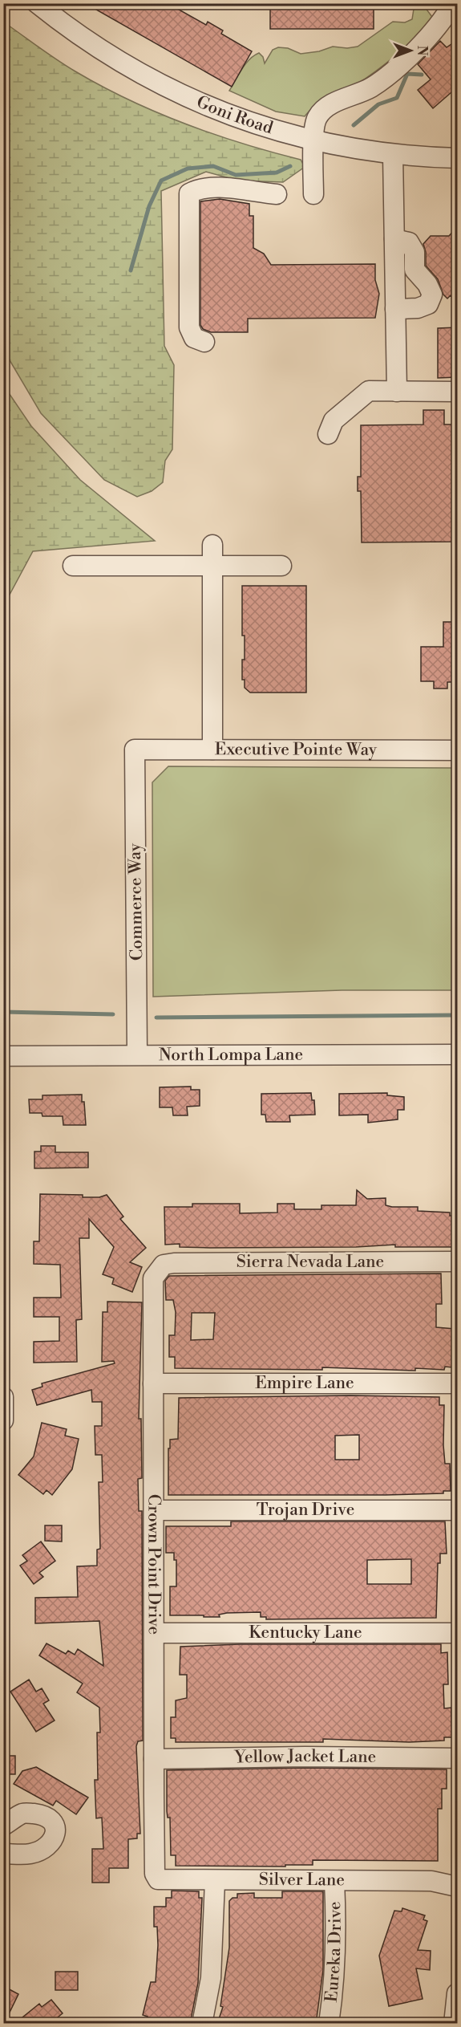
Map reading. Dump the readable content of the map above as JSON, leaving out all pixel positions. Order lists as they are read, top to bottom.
{
  "streets": {
    "street": [
      "Goni Road",
      "Executive Pointe Way",
      "Commerce Way",
      "North Lompa Lane",
      "Sierra Nevada Lane",
      "Empire Lane",
      "Trojan Drive",
      "Crown Point Drive",
      "Kentucky Lane",
      "Yellow Jacket Lane",
      "Silver Lane",
      "Eureka Drive"
    ]
  },
  "crossings": [
    ["Executive Pointe Way", "Commerce Way"],
    ["Commerce Way", "North Lompa Lane"],
    ["Sierra Nevada Lane", "Crown Point Drive"],
    ["Empire Lane", "Crown Point Drive"],
    ["Trojan Drive", "Crown Point Drive"],
    ["Crown Point Drive", "Kentucky Lane"],
    ["Crown Point Drive", "Yellow Jacket Lane"],
    ["Crown Point Drive", "Silver Lane"],
    ["Silver Lane", "Eureka Drive"]
  ],
  "north": "right"
}
